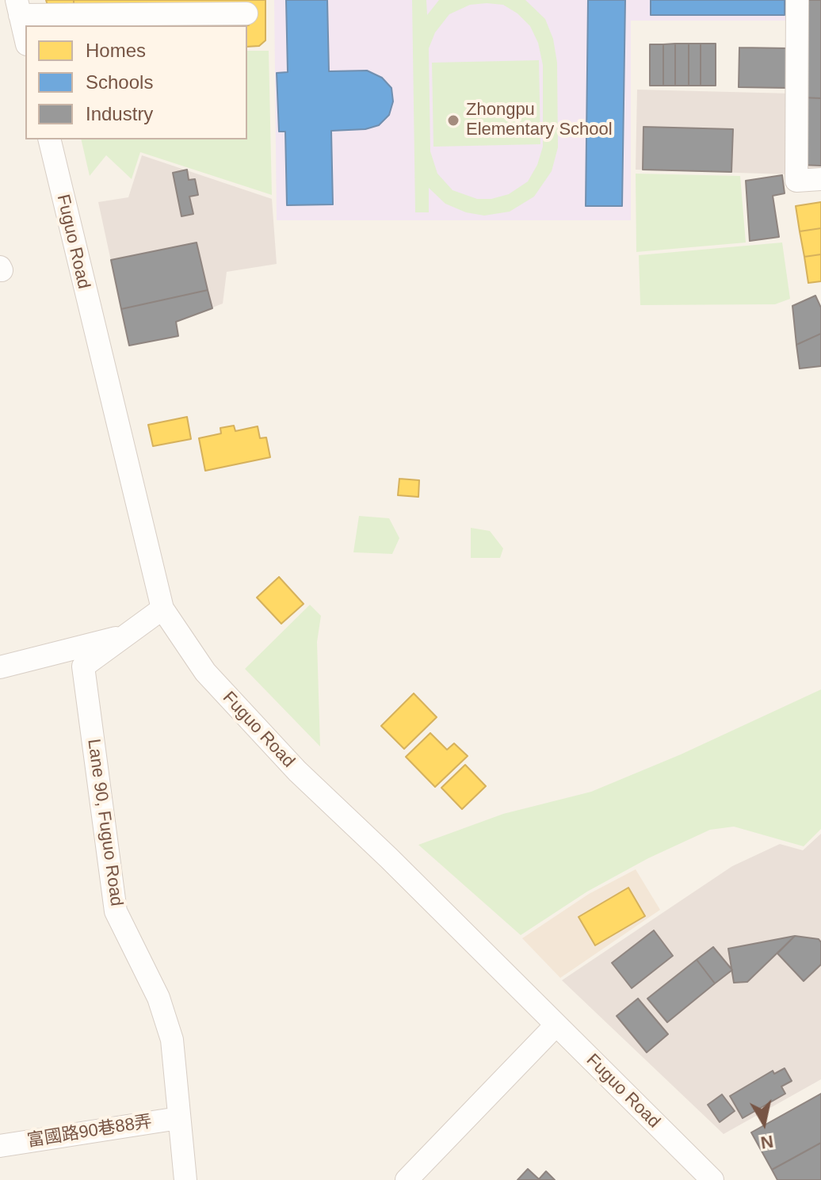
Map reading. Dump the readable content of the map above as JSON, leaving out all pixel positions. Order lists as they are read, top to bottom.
{
  "streets": {
    "street": ["Fuguo Road", "Lane 90, Fuguo Road", "富國路90巷88弄"]
  },
  "crossings": [
    ["Fuguo Road", "Lane 90, Fuguo Road"],
    ["Lane 90, Fuguo Road", "富國路90巷88弄"]
  ],
  "places": ["Zhongpu Elementary School"],
  "legend": ["Homes", "Schools", "Industry"],
  "north": "bottom"
}
